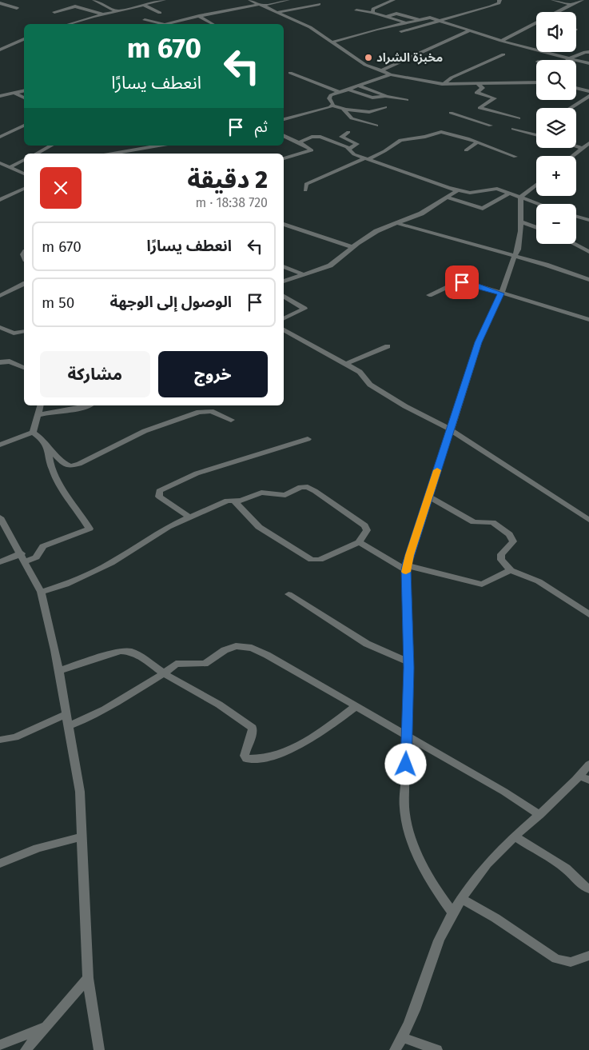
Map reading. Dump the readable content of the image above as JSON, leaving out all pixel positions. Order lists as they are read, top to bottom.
{
  "places": ["مخبزة الشراد"],
  "page": {
    "map_buttons": ["+", "−"],
    "turn": ["670 m", "انعطف يسارًا"],
    "then": "ثم",
    "heading": ["2 دقيقة", "720 m · 18:38"],
    "list": [
      {
        "name": "انعطف يسارًا",
        "value": "670 m"
      },
      {
        "name": "الوصول إلى الوجهة",
        "value": "50 m"
      }
    ],
    "buttons": ["خروج", "مشاركة"]
  }
}
